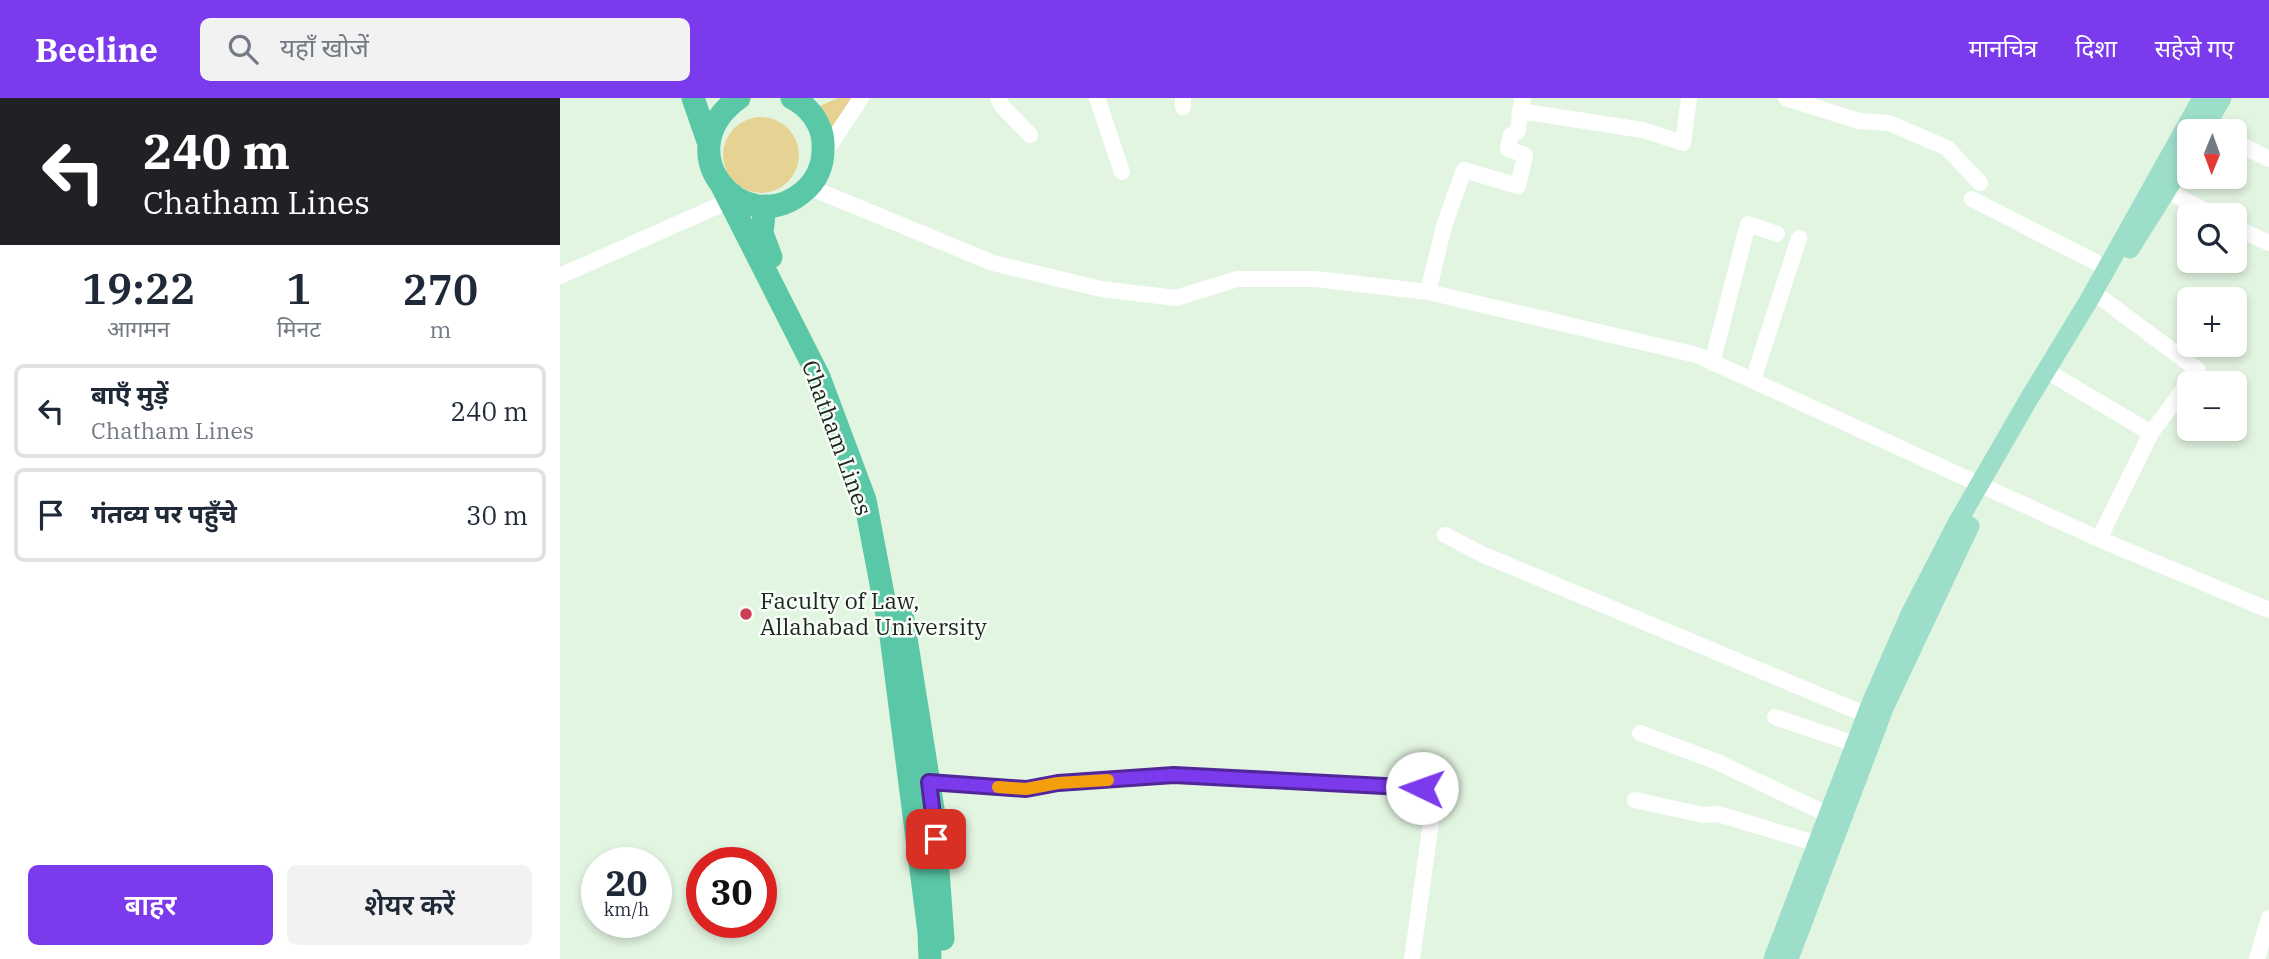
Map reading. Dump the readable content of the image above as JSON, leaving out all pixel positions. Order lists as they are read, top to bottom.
{
  "streets": {
    "highway": ["Chatham Lines"]
  },
  "places": ["Faculty of Law, Allahabad University"],
  "north": "bottom",
  "page": {
    "header": "Beeline",
    "search": "यहाँ खोजें",
    "nav": ["मानचित्र", "दिशा", "सहेजे गए"],
    "turn": ["240 m", "Chatham Lines"],
    "map_buttons": ["+", "−"],
    "eta": [
      "19:22",
      "आगमन",
      "1",
      "मिनट",
      "270",
      "m"
    ],
    "list": [
      {
        "name": "बाएँ मुड़ें",
        "note": "Chatham Lines",
        "value": "240 m"
      },
      {
        "name": "गंतव्य पर पहुँचे",
        "value": "30 m"
      }
    ],
    "speed": "20 km/h",
    "limit": "30",
    "buttons": ["बाहर", "शेयर करें"]
  }
}
